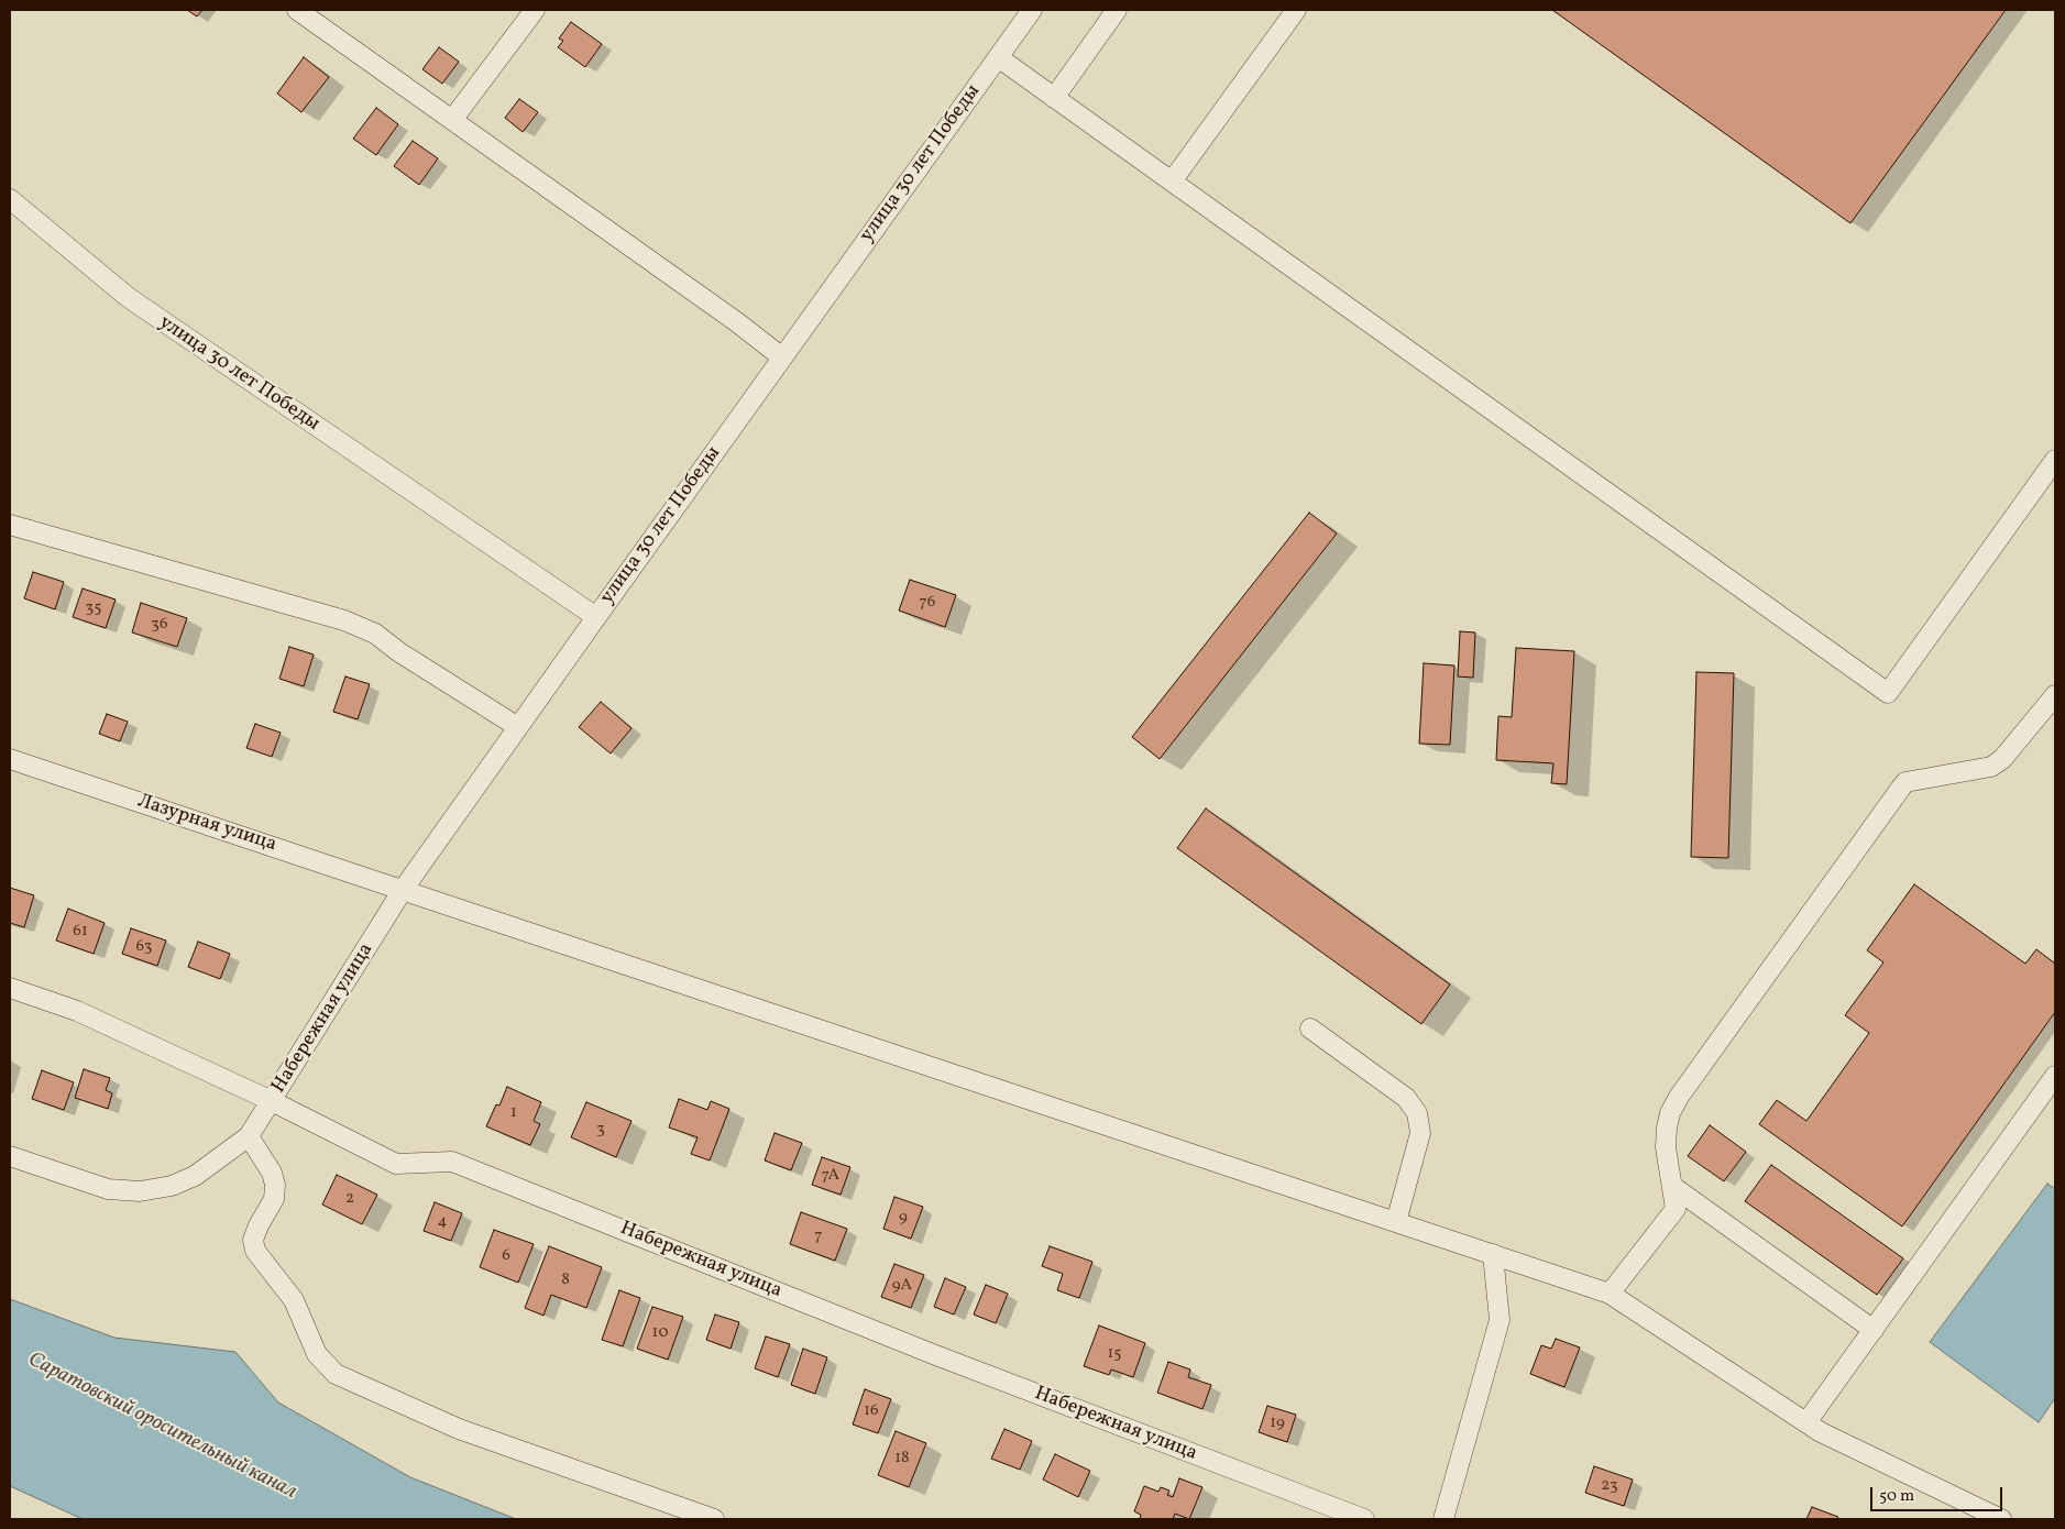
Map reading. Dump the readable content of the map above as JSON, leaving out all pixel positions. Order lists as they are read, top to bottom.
{
  "streets": {
    "street": ["улица 30 лет Победы", "Лазурная улица", "Набережная улица"]
  },
  "crossings": [
    ["улица 30 лет Победы", "Набережная улица"],
    ["Лазурная улица", "Набережная улица"]
  ],
  "water": ["Саратовский оросительный канал"],
  "house_numbers": [
    "76",
    "35",
    "36",
    "61",
    "63",
    "1",
    "3",
    "7А",
    "2",
    "9",
    "4",
    "7",
    "6",
    "8",
    "9А",
    "10",
    "15",
    "16",
    "19",
    "18",
    "23"
  ],
  "scale_bar": "50 m"
}
